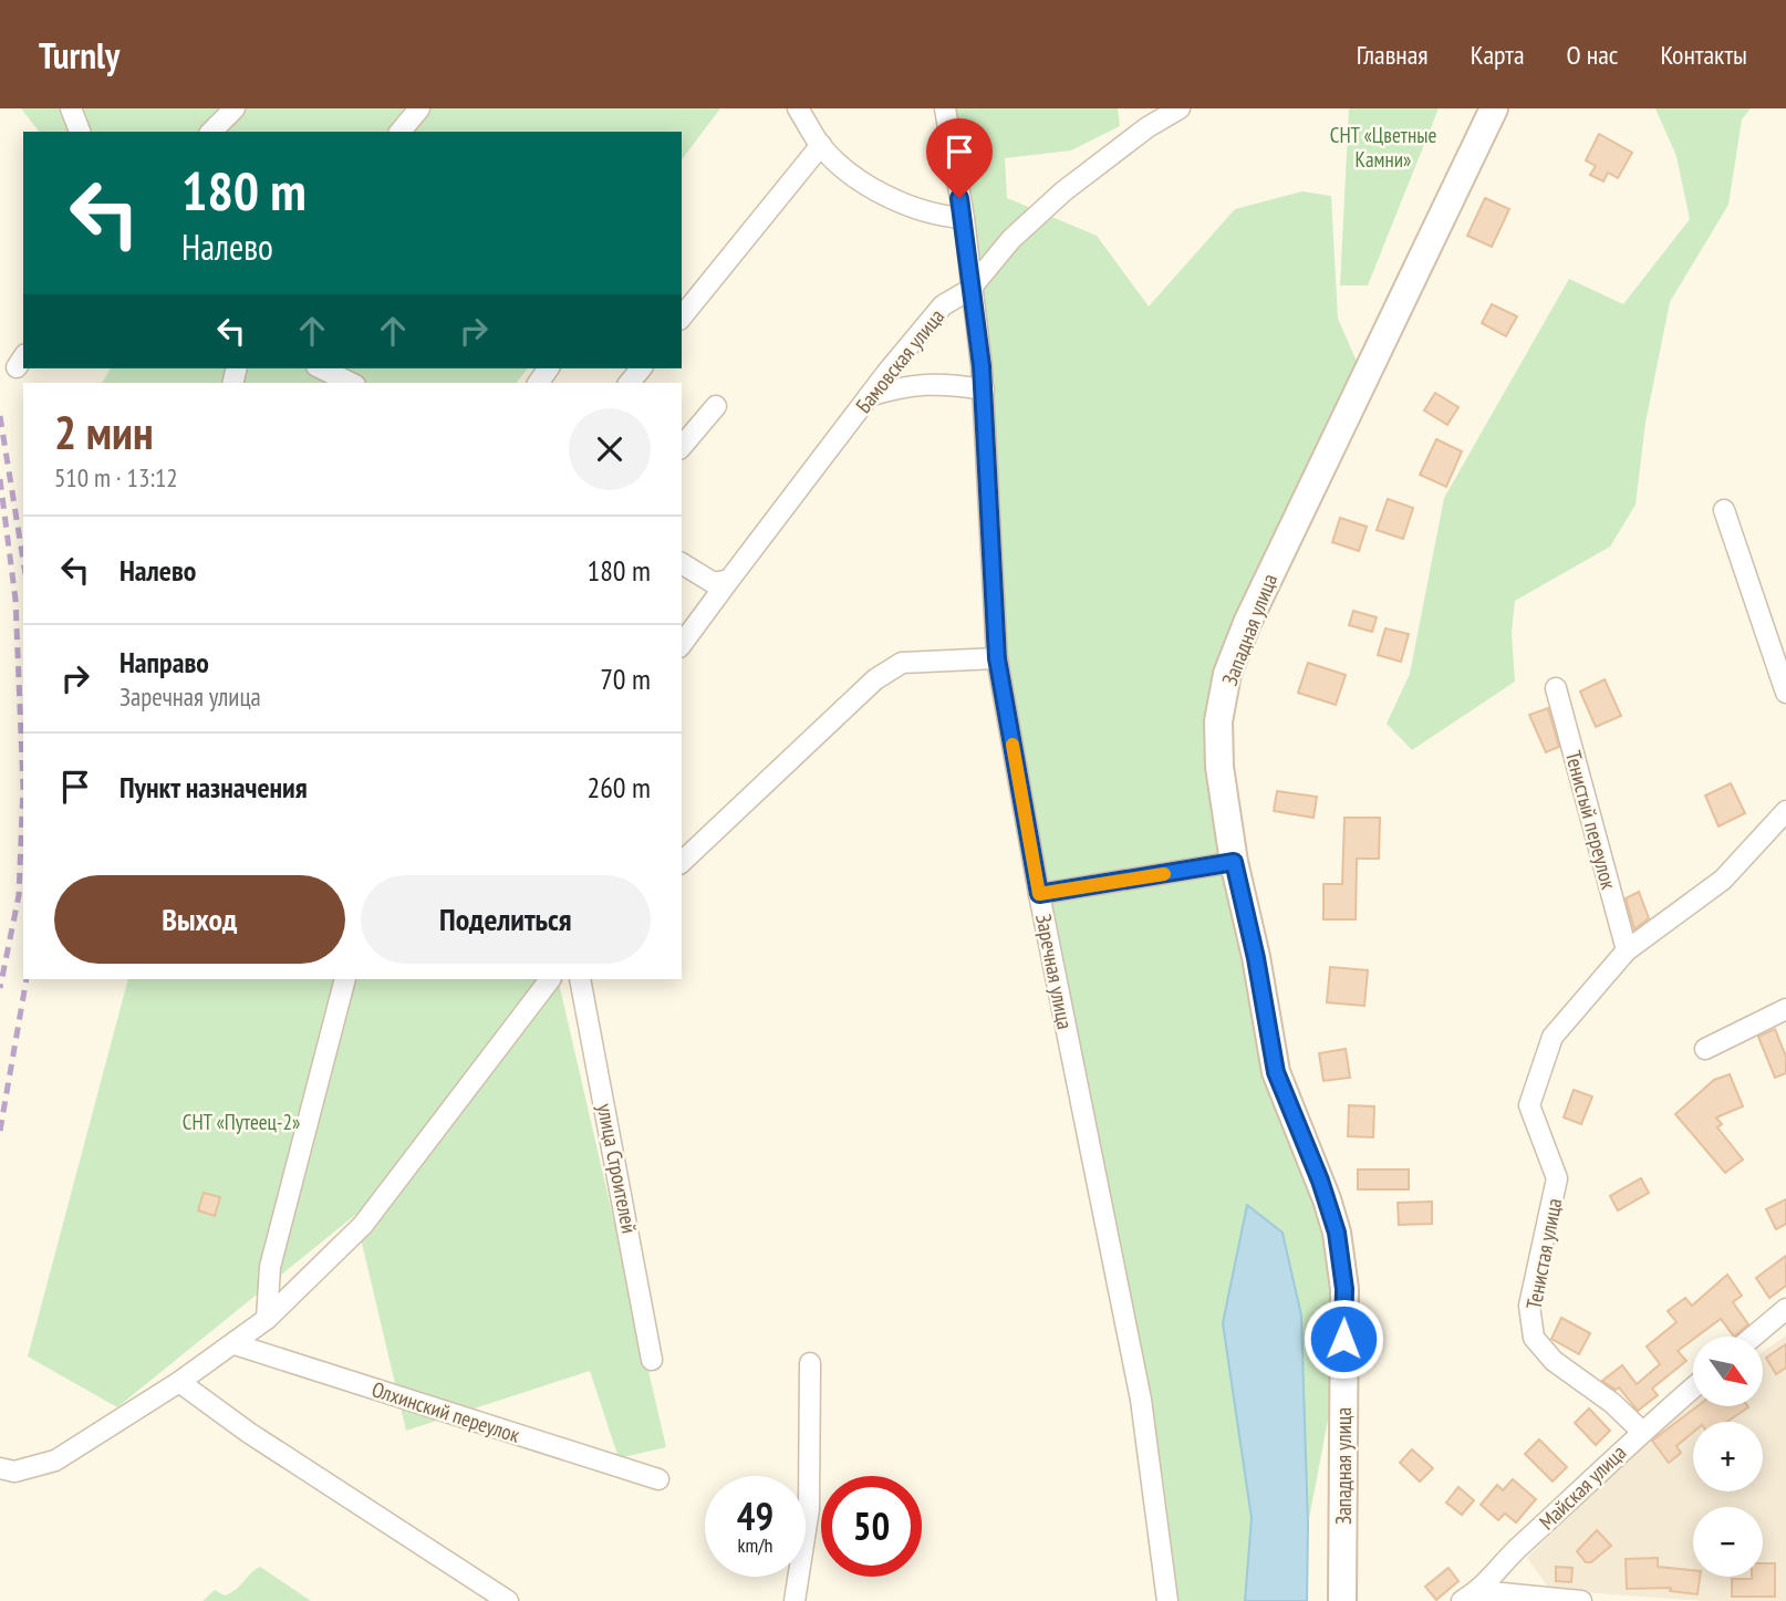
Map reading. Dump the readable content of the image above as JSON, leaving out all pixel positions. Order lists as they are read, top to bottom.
{
  "streets": {
    "main road": ["Западная улица"],
    "street": [
      "Бамовская улица",
      "Тенистый переулок",
      "Заречная улица",
      "улица Строителей",
      "Тенистая улица",
      "Олхинский переулок",
      "Майская улица"
    ]
  },
  "crossings": [
    ["Бамовская улица", "Заречная улица"],
    ["Тенистый переулок", "Тенистая улица"],
    ["Тенистая улица", "Майская улица"]
  ],
  "parks": ["СНТ «Цветные Камни»", "СНТ «Путеец-2»"],
  "north": "bottom right",
  "page": {
    "header": "Turnly",
    "nav": [
      "Главная",
      "Карта",
      "О нас",
      "Контакты"
    ],
    "turn": ["180 m", "Налево"],
    "heading": ["2 мин", "510 m · 13:12"],
    "list": [
      {
        "name": "Налево",
        "value": "180 m"
      },
      {
        "name": "Направо",
        "note": "Заречная улица",
        "value": "70 m"
      },
      {
        "name": "Пункт назначения",
        "value": "260 m"
      }
    ],
    "buttons": ["Выход", "Поделиться"],
    "map_buttons": ["+", "−"],
    "speed": "49 km/h",
    "limit": "50"
  }
}
